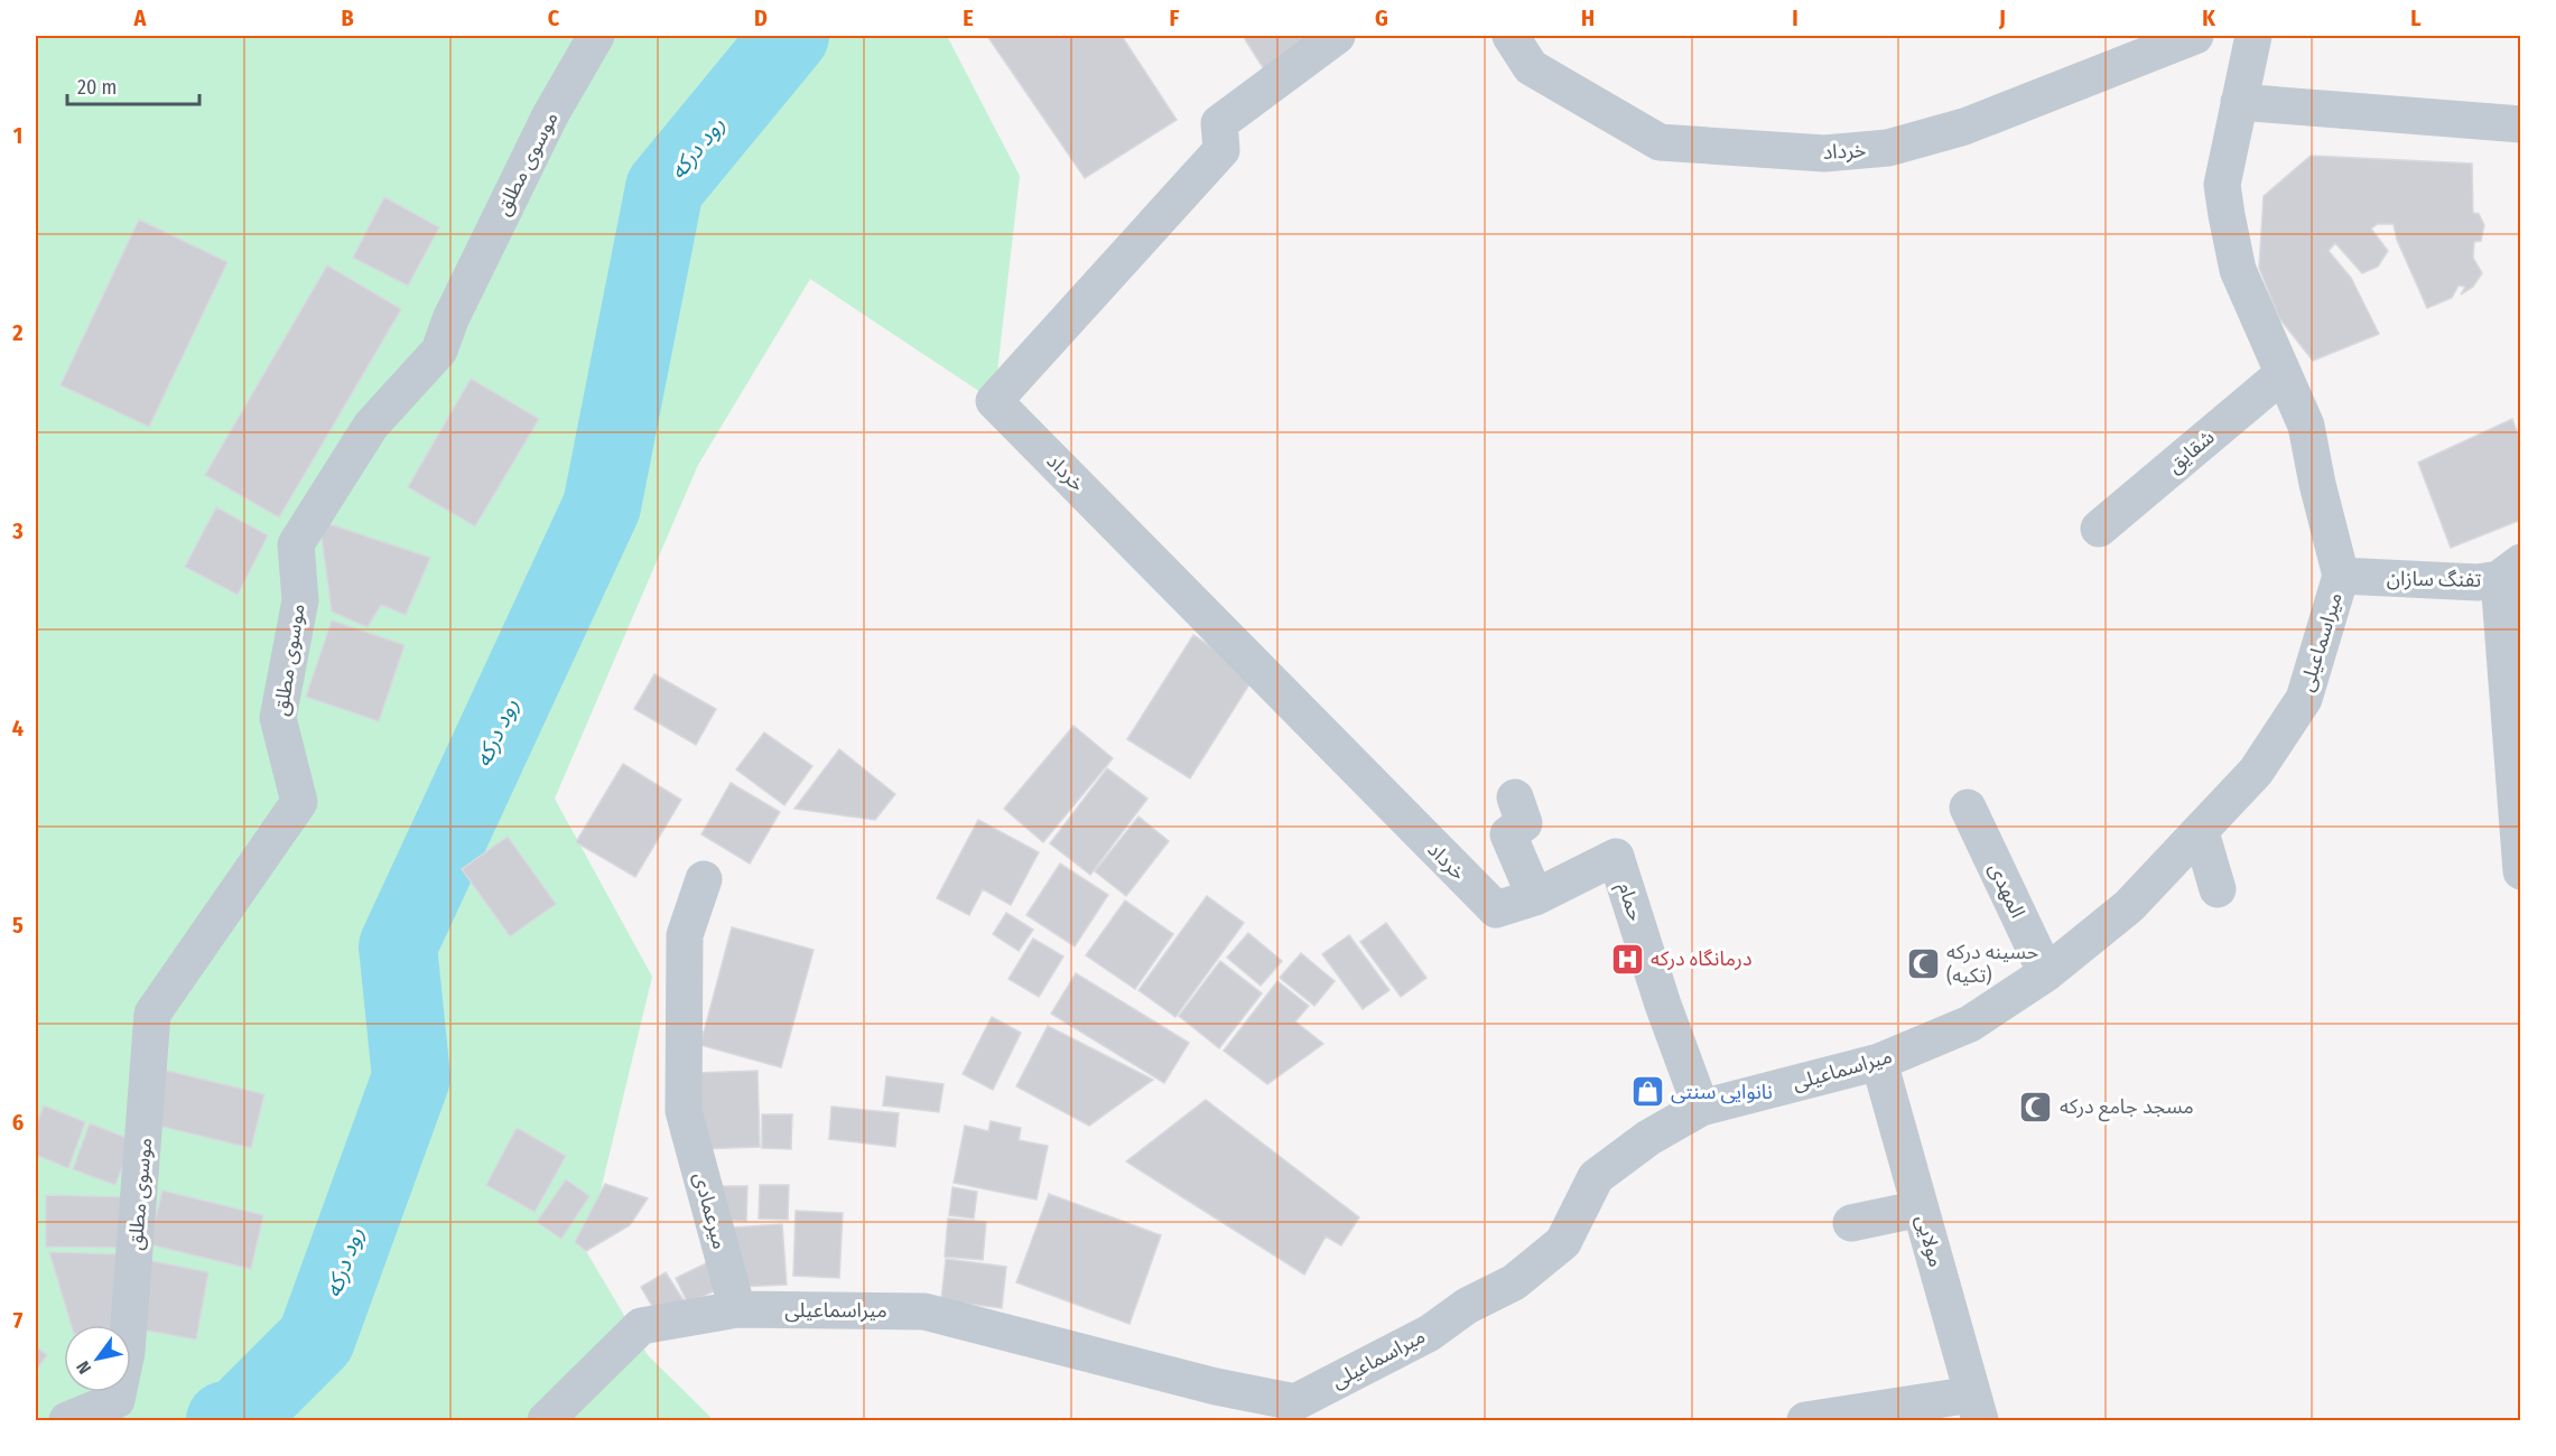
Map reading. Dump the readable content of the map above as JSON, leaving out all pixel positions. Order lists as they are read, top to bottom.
{
  "streets": {
    "street": [
      "خرداد",
      "موسوی مطلق",
      "شقایق",
      "تفنگ سازان",
      "میراسماعیلی",
      "المهدی",
      "حمام",
      "میرعمادی",
      "مولایی"
    ]
  },
  "crossings": [
    ["خرداد", "حمام"],
    ["شقایق", "میراسماعیلی"],
    ["تفنگ سازان", "میراسماعیلی"],
    ["میراسماعیلی", "المهدی"],
    ["میراسماعیلی", "حمام"],
    ["میراسماعیلی", "میرعمادی"],
    ["میراسماعیلی", "مولایی"]
  ],
  "water": ["رود درکه"],
  "places": {
    "hospital": ["درمانگاه درکه"],
    "mosque": ["حسینه درکه (تکیه)", "مسجد جامع درکه"],
    "shop": ["نانوایی سنتی"]
  },
  "scale_bar": "20 m",
  "north": "bottom left",
  "grid": {
    "columns": [
      "A",
      "B",
      "C",
      "D",
      "E",
      "F",
      "G",
      "H",
      "I",
      "J",
      "K",
      "L"
    ],
    "rows": [
      "1",
      "2",
      "3",
      "4",
      "5",
      "6",
      "7"
    ]
  }
}
